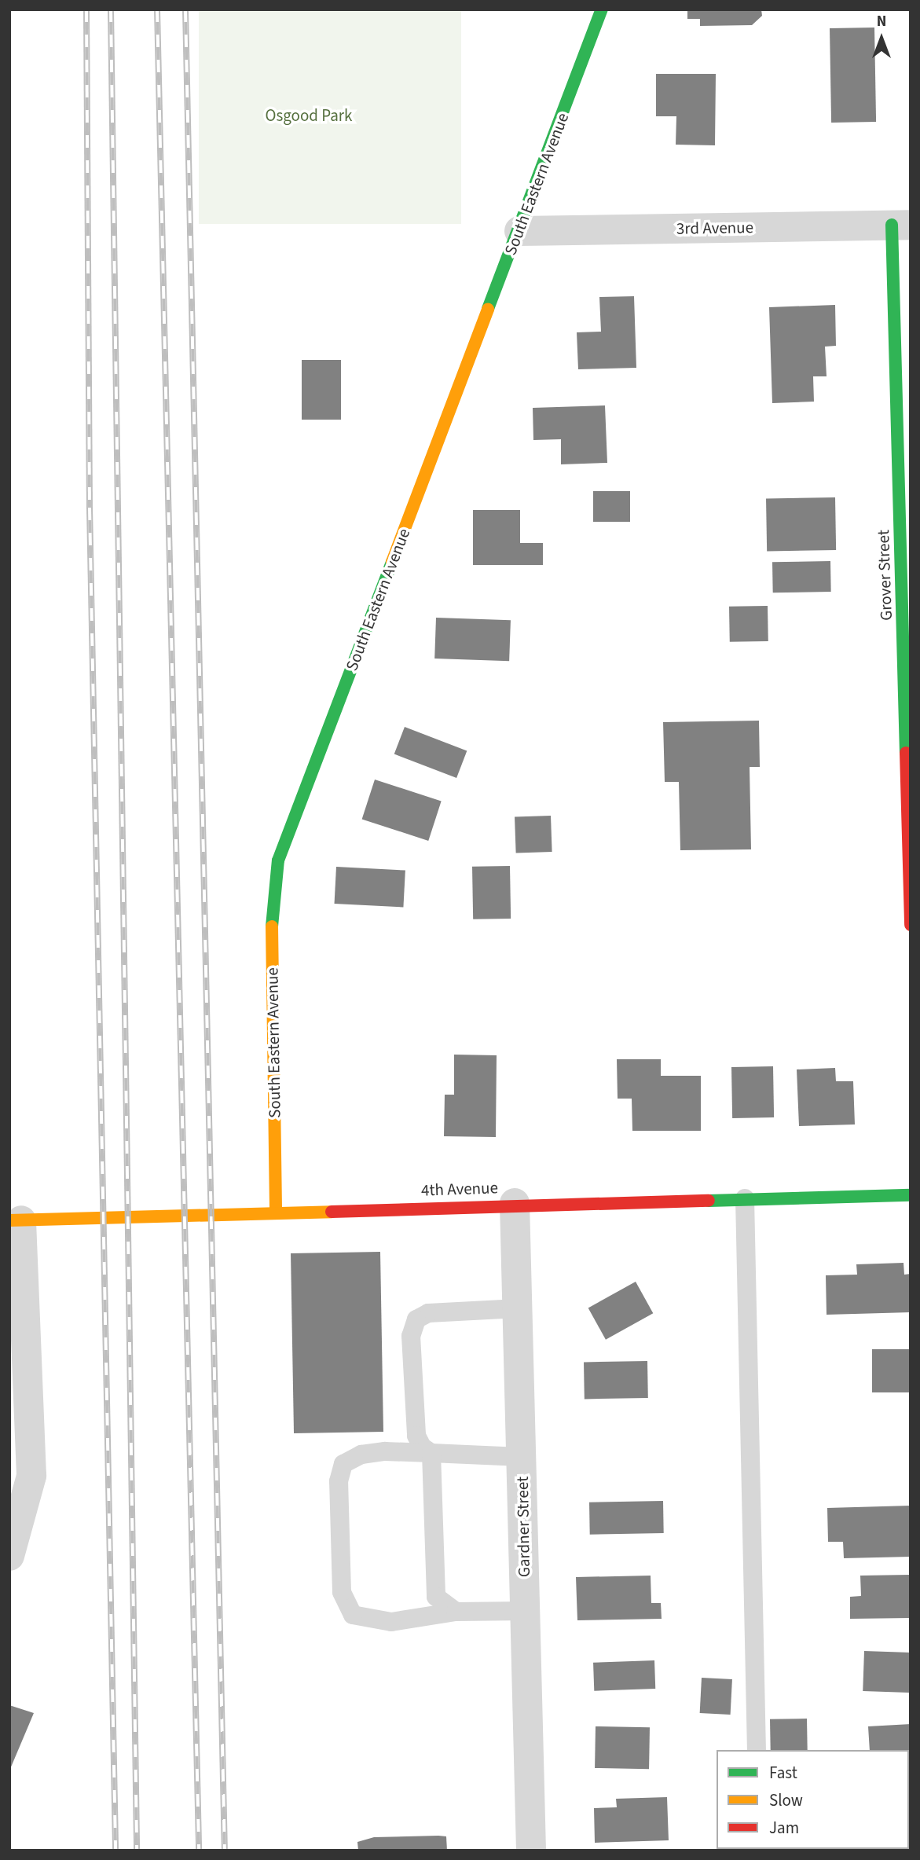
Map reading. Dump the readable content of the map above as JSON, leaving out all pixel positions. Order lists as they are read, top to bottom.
{
  "streets": {
    "street": [
      "South Eastern Avenue",
      "3rd Avenue",
      "Grover Street",
      "4th Avenue",
      "Gardner Street"
    ]
  },
  "crossings": [
    ["South Eastern Avenue", "3rd Avenue"],
    ["South Eastern Avenue", "4th Avenue"],
    ["3rd Avenue", "Grover Street"],
    ["4th Avenue", "Gardner Street"]
  ],
  "parks": ["Osgood Park"],
  "legend": ["Fast", "Slow", "Jam"],
  "north": "top"
}
